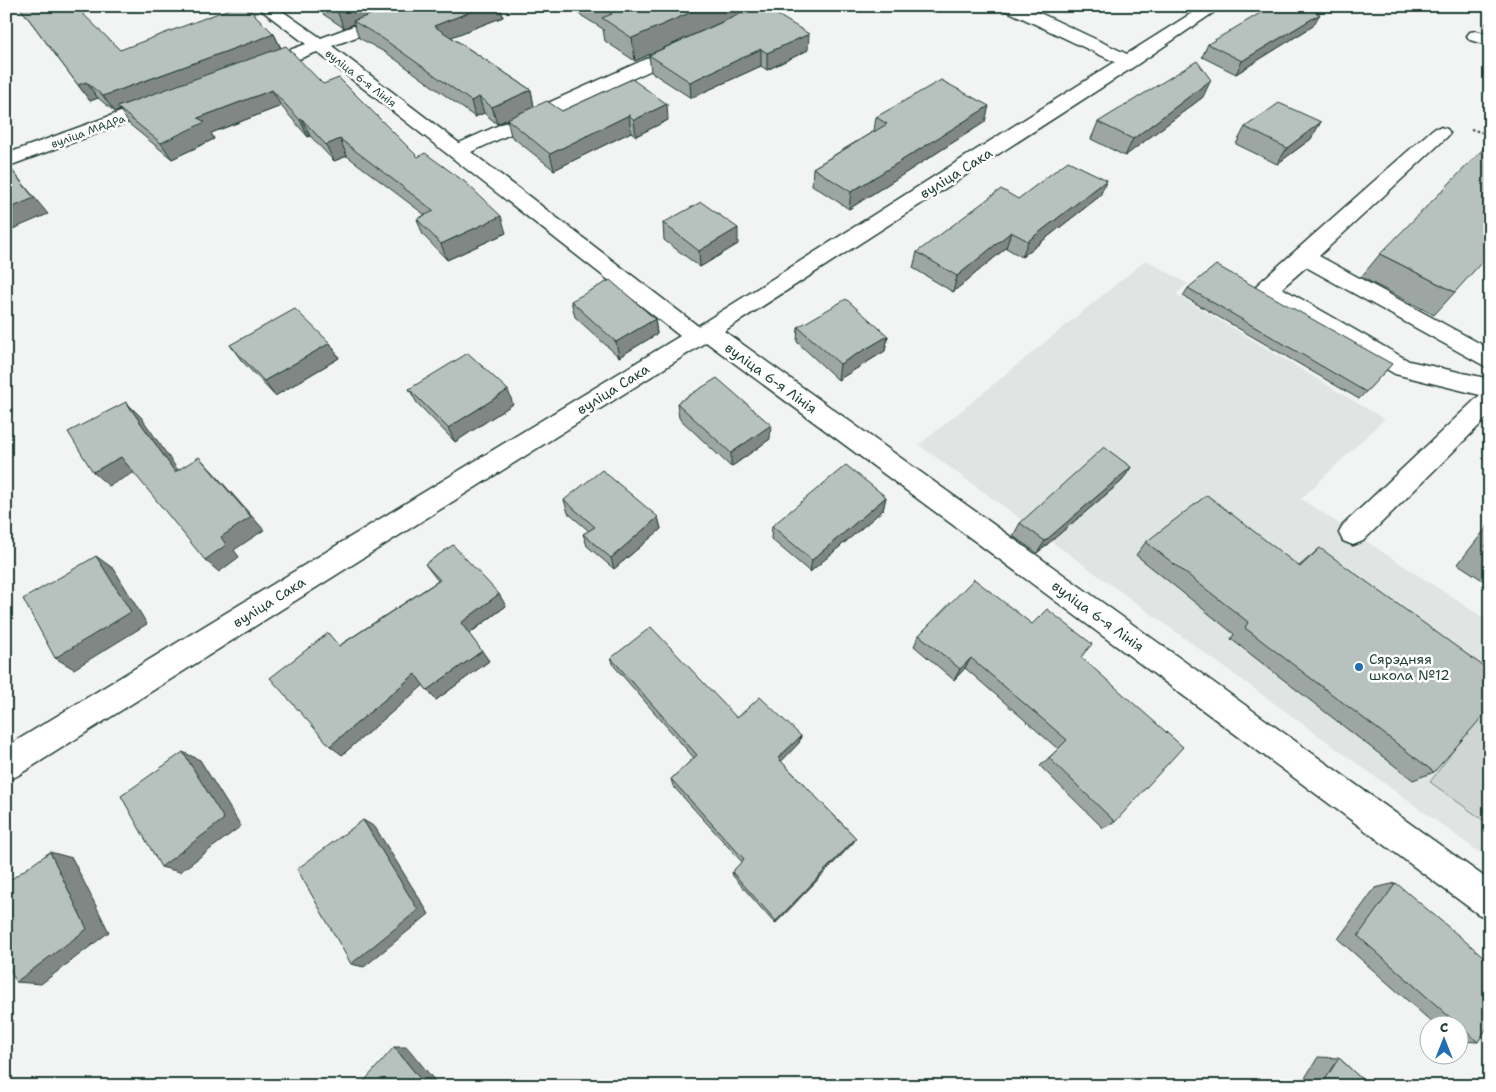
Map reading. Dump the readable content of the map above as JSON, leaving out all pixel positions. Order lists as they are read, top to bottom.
{
  "streets": {
    "street": ["вуліца 6-я Лінія", "вуліца МАДРа", "вуліца Сака"]
  },
  "crossings": [
    ["вуліца 6-я Лінія", "вуліца Сака"]
  ],
  "places": ["Сярэдняя школа №12"],
  "north": "top"
}
